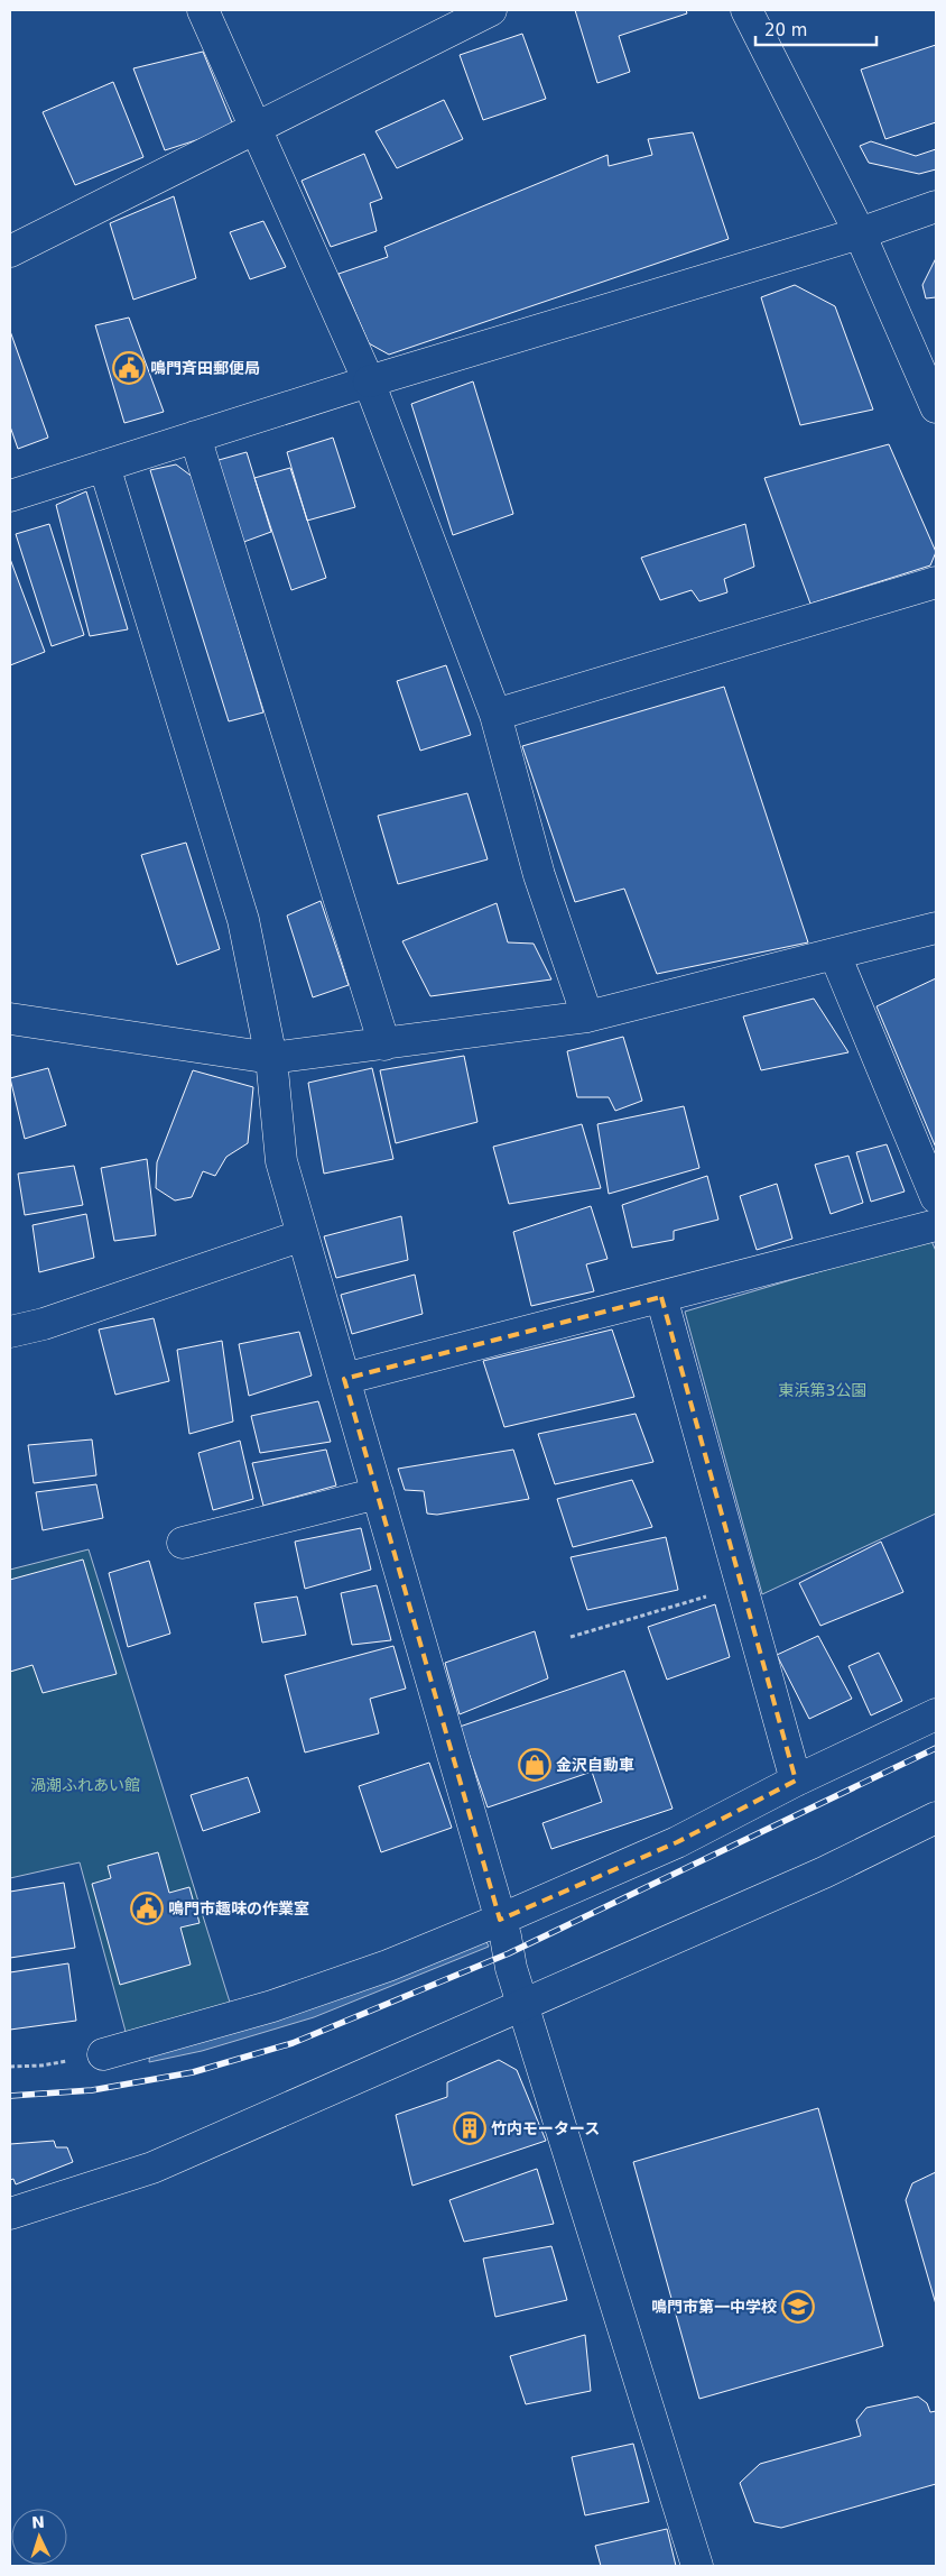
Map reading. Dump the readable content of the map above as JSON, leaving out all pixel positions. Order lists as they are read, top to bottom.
{
  "parks": ["東浜第3公園", "渦潮ふれあい館"],
  "places": {
    "public building": ["鳴門斉田郵便局", "鳴門市趣味の作業室"],
    "shop": ["金沢自動車"],
    "building": ["竹内モータース"],
    "school or university": ["鳴門市第一中学校"]
  },
  "scale_bar": "20 m",
  "north": "top"
}
